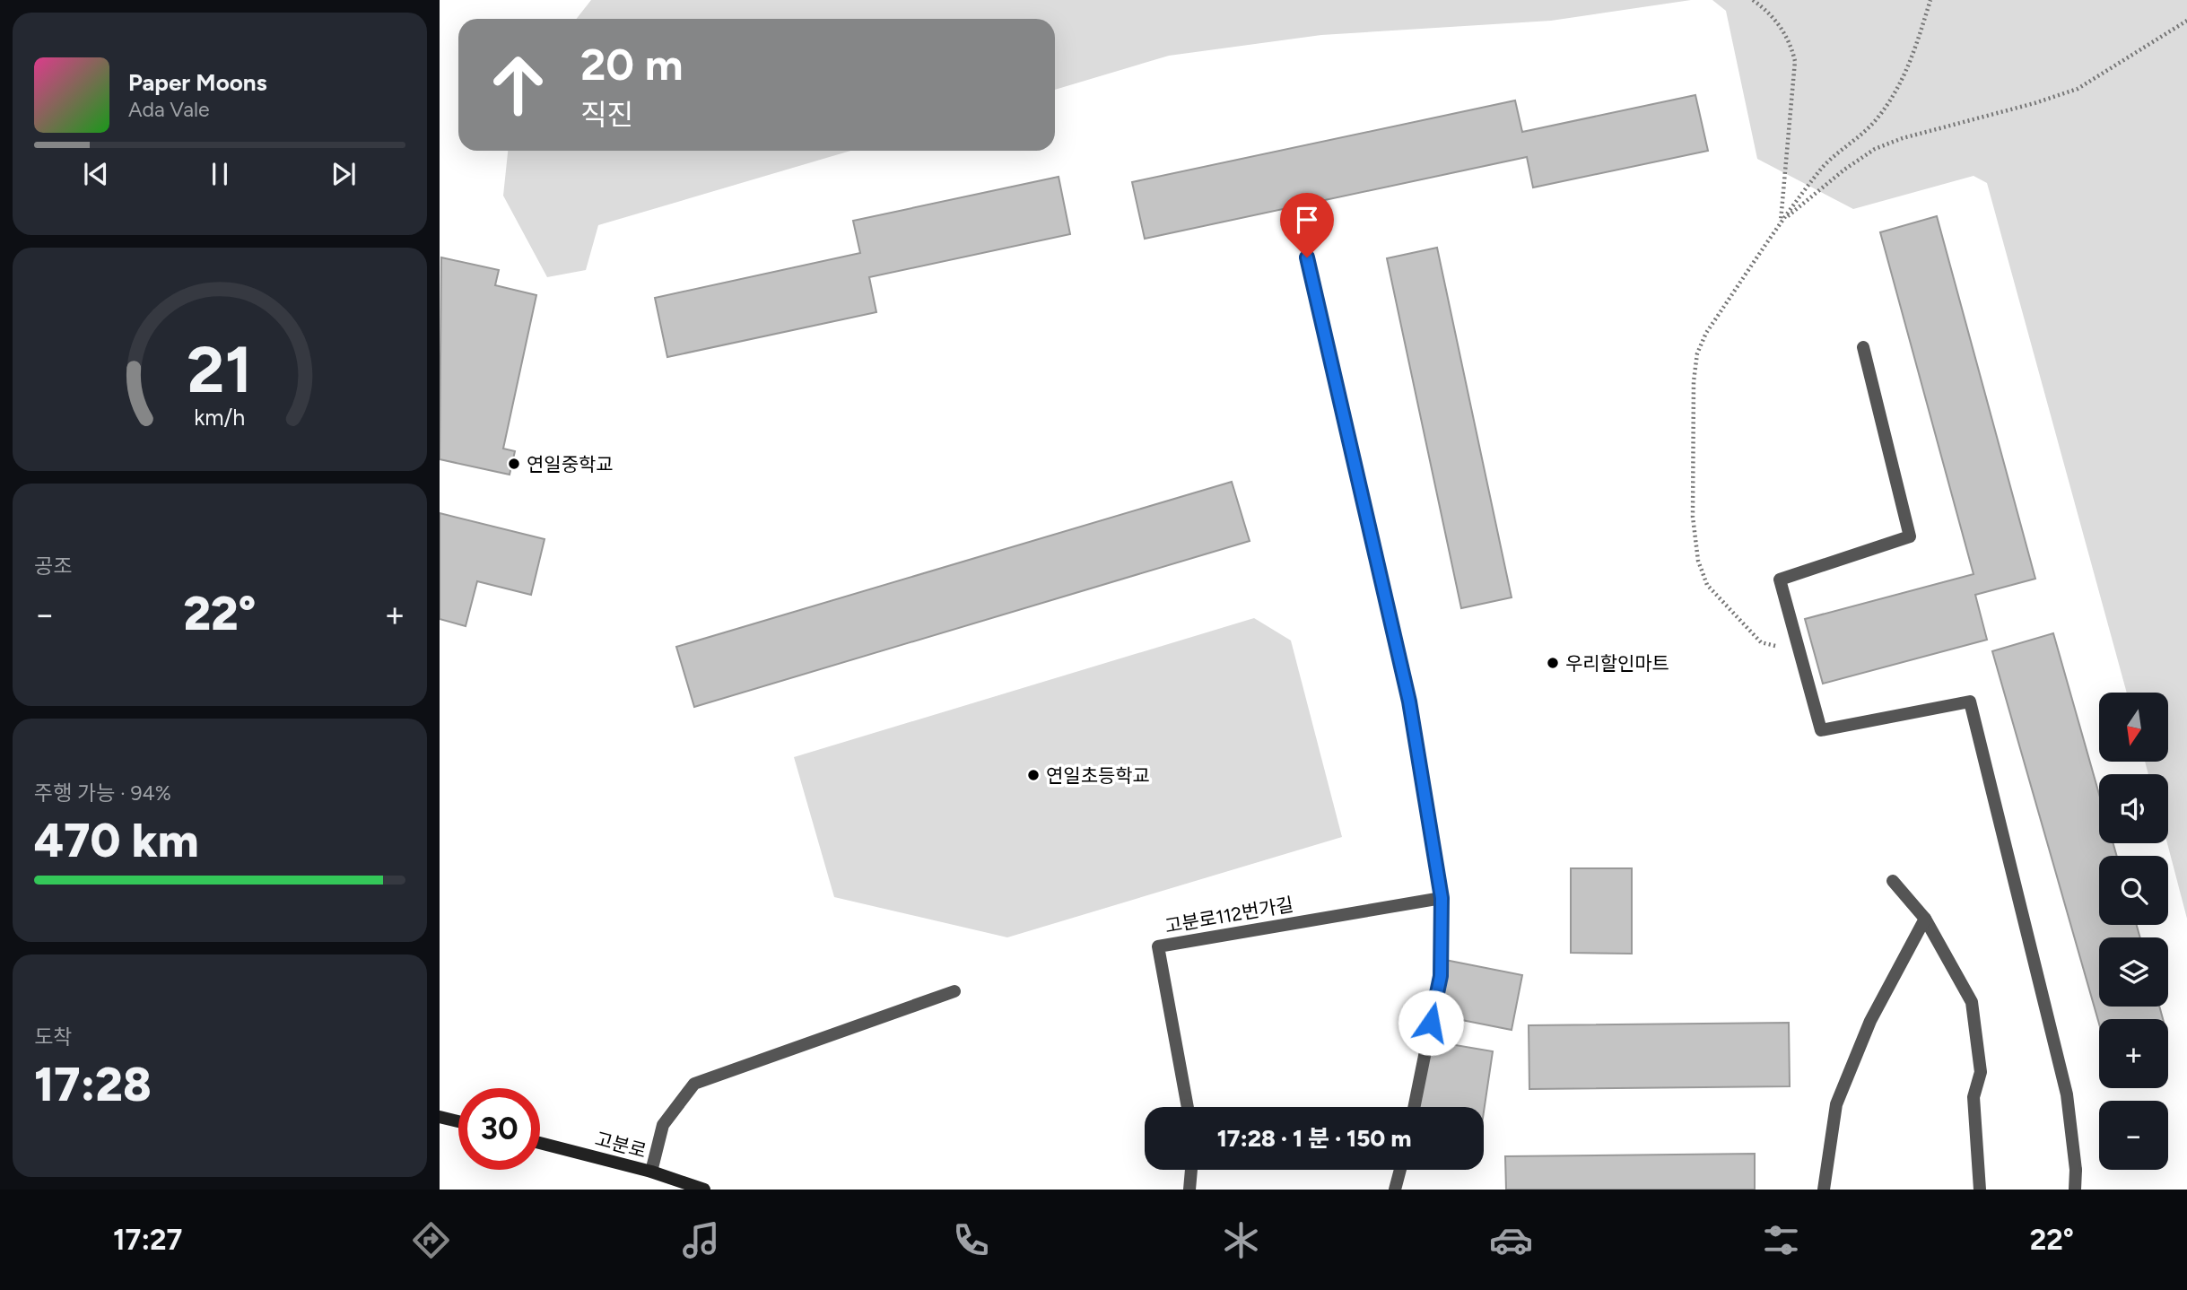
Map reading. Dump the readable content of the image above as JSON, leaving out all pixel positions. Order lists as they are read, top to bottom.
{
  "streets": {
    "main road": ["고분로"],
    "street": ["고분로112번가길"]
  },
  "places": ["연일중학교", "우리할인마트", "연일초등학교"],
  "north": "bottom",
  "page": {
    "turn": ["20 m", "직진"],
    "song": ["Paper Moons", "Ada Vale"],
    "tile": [
      "공조",
      ["주행 가능 · 94%", "470 km"],
      ["도착", "17:28"]
    ],
    "heat": ["−", "22°", "+"],
    "map_buttons": ["+", "−"],
    "limit": "30",
    "trip": "17:28 · 1 분 · 150 m",
    "tabs": ["17:27", "22°"],
    "gauge": ["21", "km/h"]
  }
}
